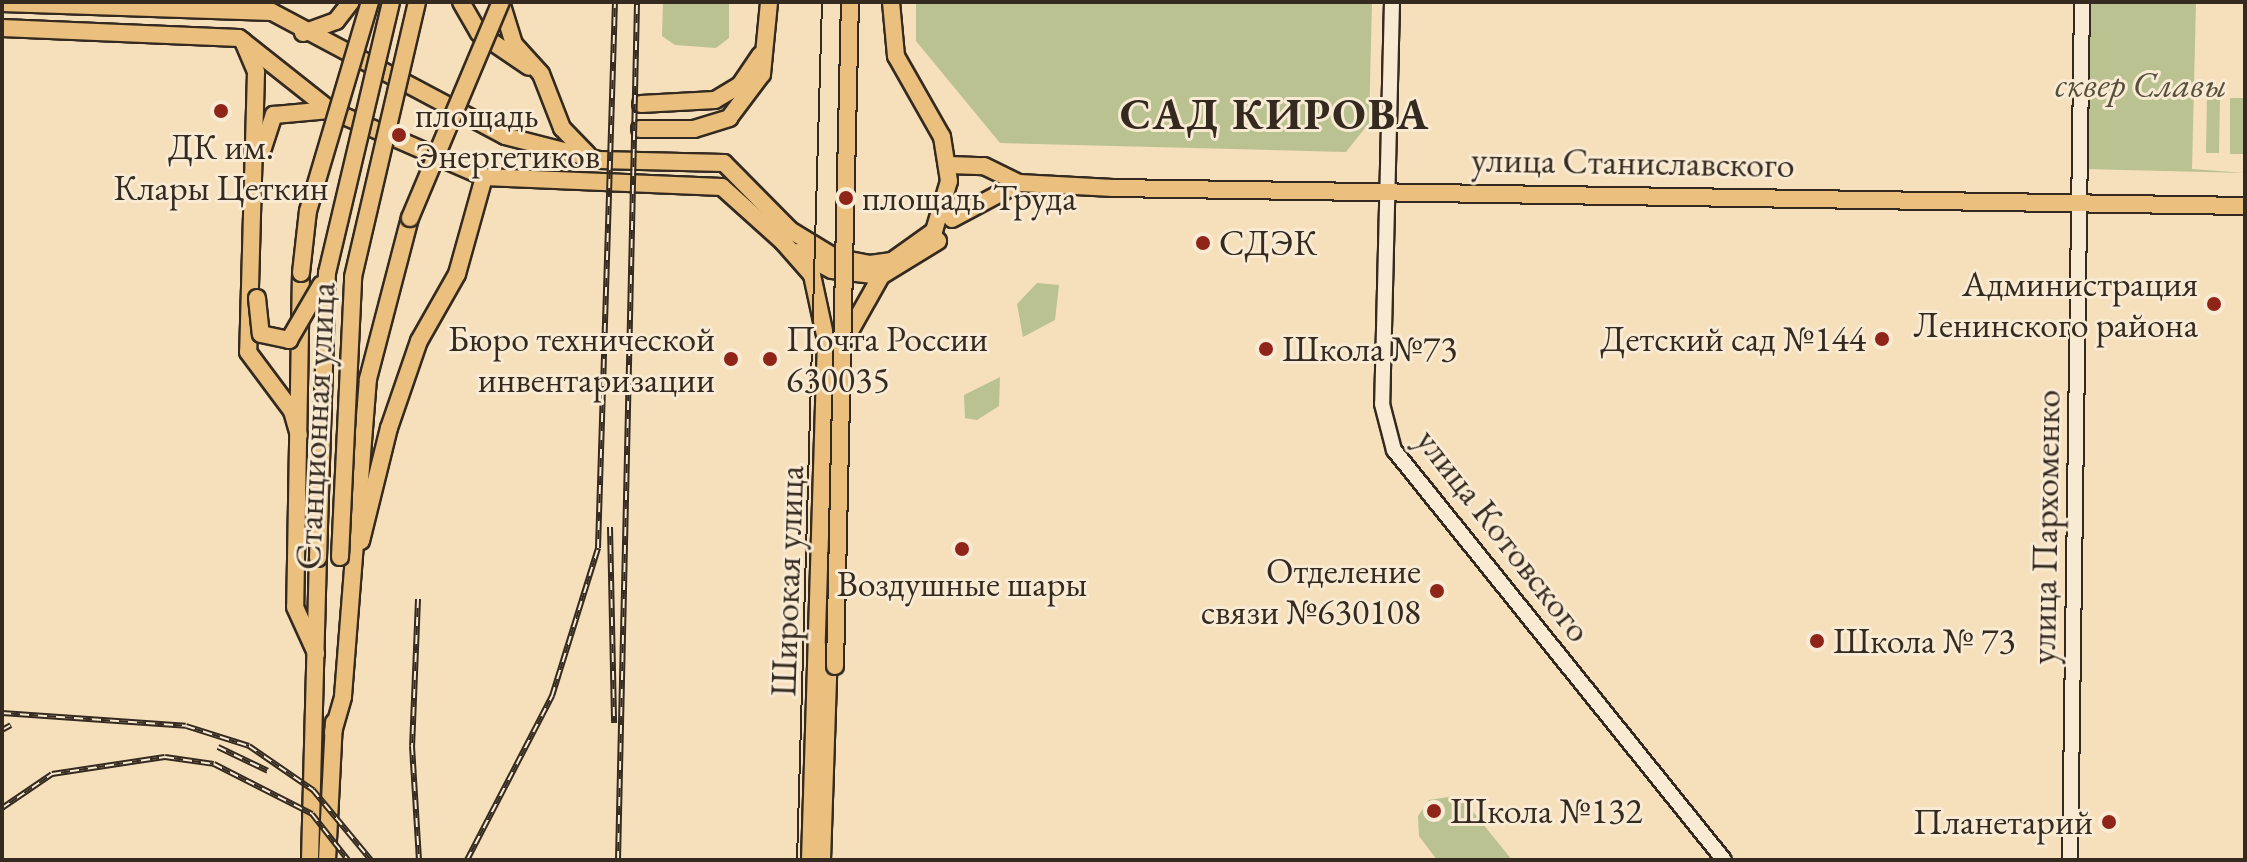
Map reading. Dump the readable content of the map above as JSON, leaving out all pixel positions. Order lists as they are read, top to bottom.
{
  "streets": {
    "main road": ["улица Станиславского", "Станционная улица", "Широкая улица"],
    "street": ["улица Пархоменко", "улица Котовского"]
  },
  "crossings": [
    ["улица Станиславского", "улица Пархоменко"],
    ["улица Станиславского", "улица Котовского"]
  ],
  "districts": ["САД КИРОВА"],
  "parks": ["сквер Славы"],
  "places": [
    "ДК им. Клары Цеткин",
    "площадь Энергетиков",
    "площадь Труда",
    "СДЭК",
    "Администрация Ленинского района",
    "Детский сад №144",
    "Школа №73",
    "Бюро технической инвентаризации",
    "Почта России 630035",
    "Воздушные шары",
    "Отделение связи №630108",
    "Школа № 73",
    "Школа №132",
    "Планетарий"
  ]
}
